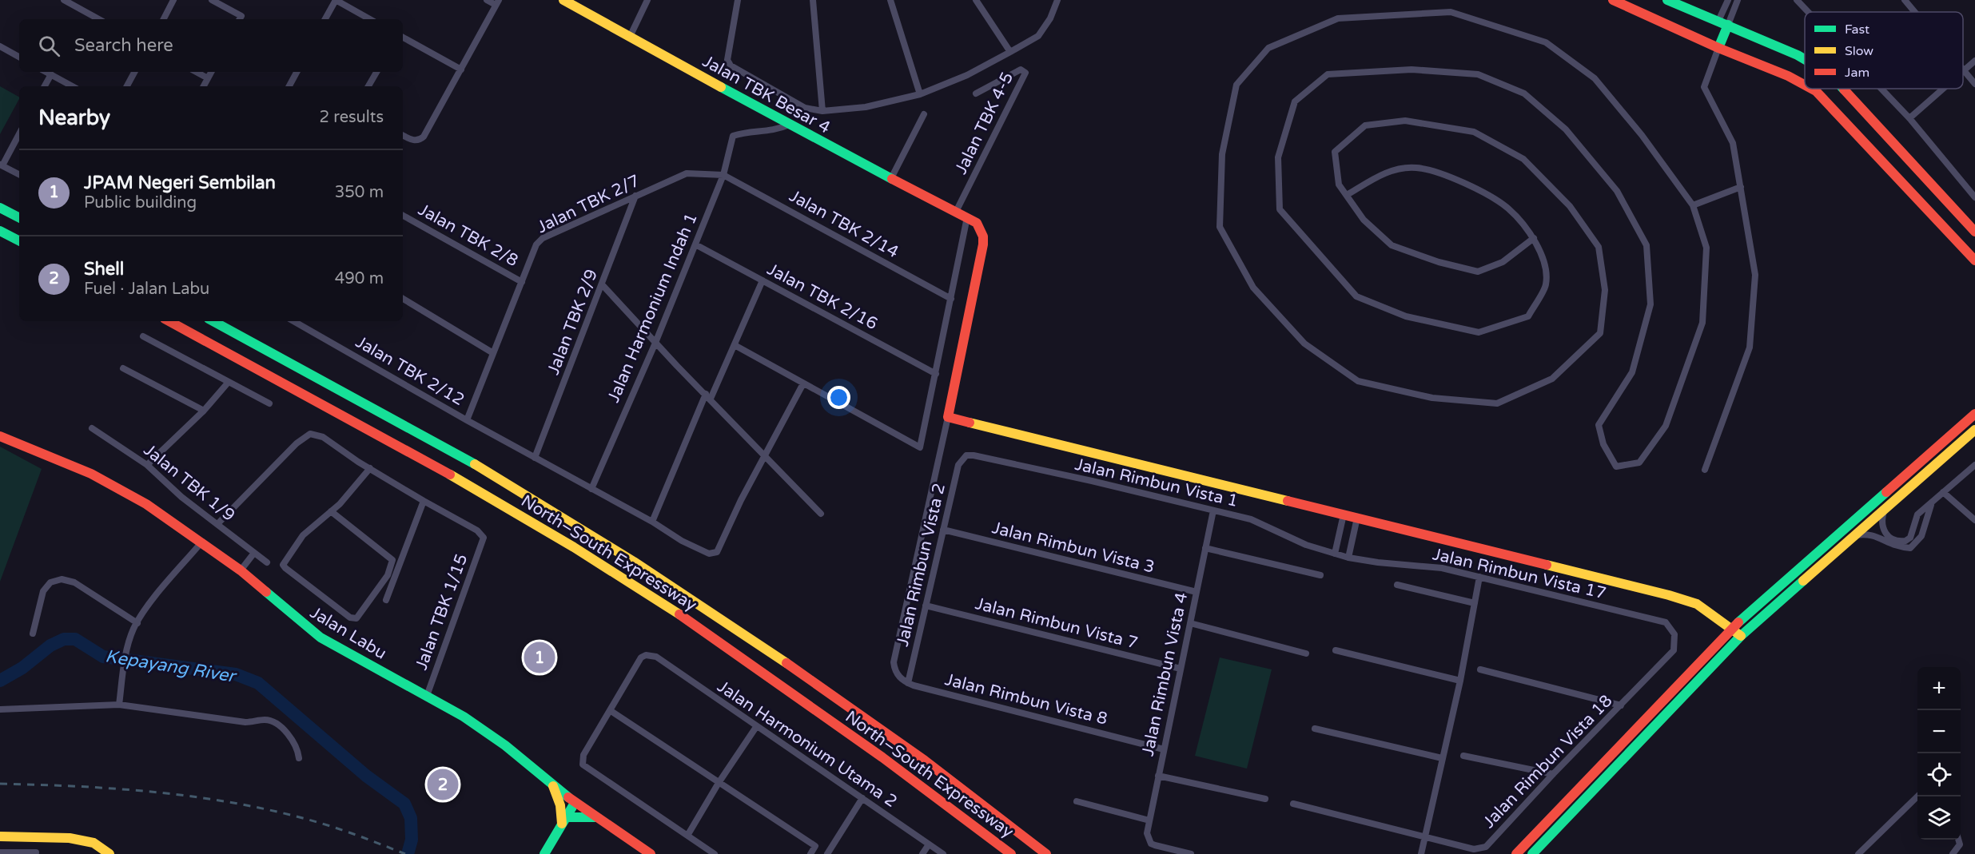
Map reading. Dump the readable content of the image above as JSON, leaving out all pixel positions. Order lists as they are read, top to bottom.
{
  "streets": {
    "main road": ["Jalan TBK Besar 4", "North–South Expressway", "Jalan Labu"],
    "street": [
      "Jalan TBK 4-5",
      "Jalan TBK 2/7",
      "Jalan TBK 2/14",
      "Jalan TBK 2/8",
      "Jalan TBK 2/16",
      "Jalan Harmonium Indah 1",
      "Jalan TBK 2/9",
      "Jalan TBK 2/12",
      "Jalan TBK 1/9",
      "Jalan Rimbun Vista 1",
      "Jalan Rimbun Vista 3",
      "Jalan Rimbun Vista 2",
      "Jalan Rimbun Vista 17",
      "Jalan TBK 1/15",
      "Jalan Rimbun Vista 7",
      "Jalan Rimbun Vista 4",
      "Jalan Rimbun Vista 8",
      "Jalan Harmonium Utama 2",
      "Jalan Rimbun Vista 18"
    ]
  },
  "crossings": [
    ["Jalan TBK Besar 4", "Jalan TBK 4-5"],
    ["Jalan TBK Besar 4", "Jalan Harmonium Indah 1"],
    ["Jalan TBK 2/7", "Jalan TBK 2/14"],
    ["Jalan TBK 2/7", "Jalan TBK 2/8"],
    ["Jalan TBK 2/7", "Jalan Harmonium Indah 1"],
    ["Jalan TBK 2/7", "Jalan TBK 2/9"],
    ["Jalan TBK 2/7", "Jalan TBK 2/12"],
    ["Jalan TBK 2/14", "Jalan Harmonium Indah 1"],
    ["Jalan TBK 2/16", "Jalan Harmonium Indah 1"],
    ["Jalan Harmonium Indah 1", "Jalan TBK 2/12"],
    ["Jalan TBK 2/9", "Jalan TBK 2/12"],
    ["Jalan Rimbun Vista 1", "Jalan Rimbun Vista 2"],
    ["Jalan Rimbun Vista 1", "Jalan Rimbun Vista 17"],
    ["Jalan Rimbun Vista 1", "Jalan Rimbun Vista 4"],
    ["Jalan Rimbun Vista 3", "Jalan Rimbun Vista 2"],
    ["Jalan Rimbun Vista 3", "Jalan Rimbun Vista 4"],
    ["Jalan Rimbun Vista 2", "Jalan Rimbun Vista 7"],
    ["Jalan Rimbun Vista 2", "Jalan Rimbun Vista 8"],
    ["Jalan Rimbun Vista 17", "Jalan Rimbun Vista 18"],
    ["Jalan TBK 1/15", "Jalan Labu"],
    ["Jalan Rimbun Vista 7", "Jalan Rimbun Vista 4"],
    ["Jalan Rimbun Vista 4", "Jalan Rimbun Vista 8"]
  ],
  "water": ["Kepayang River"],
  "legend": ["Fast", "Slow", "Jam"],
  "page": {
    "search": "Search here",
    "heading": ["Nearby", "2 results"],
    "list": [
      {
        "mark": "1",
        "name": "JPAM Negeri Sembilan",
        "note": "Public building",
        "value": "350 m"
      },
      {
        "mark": "2",
        "name": "Shell",
        "note": "Fuel · Jalan Labu",
        "value": "490 m"
      }
    ],
    "pins": ["1", "2"],
    "map_buttons": ["+", "−"]
  }
}
